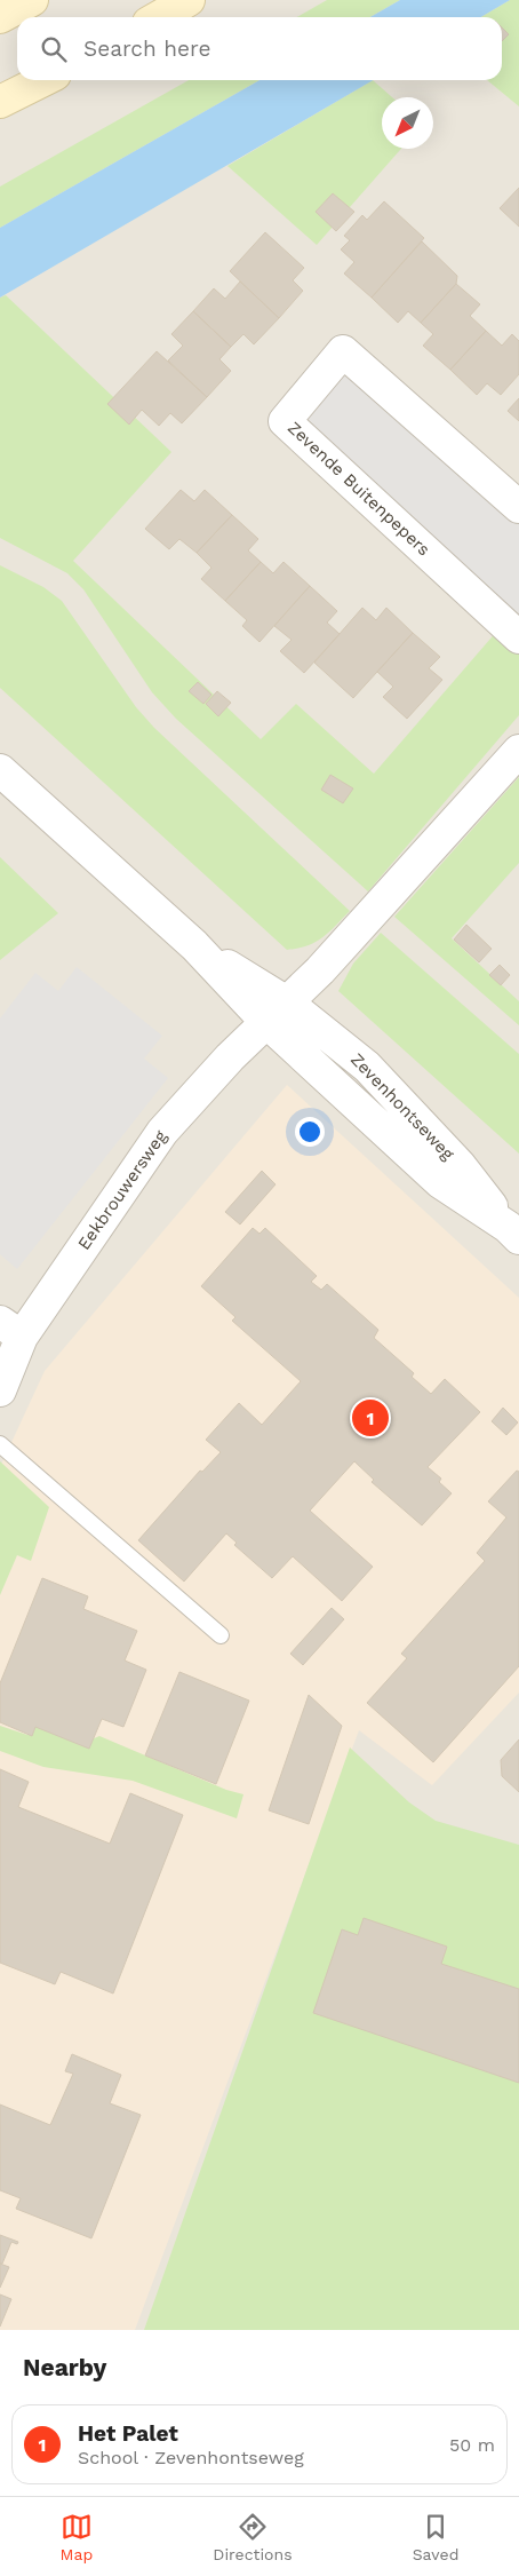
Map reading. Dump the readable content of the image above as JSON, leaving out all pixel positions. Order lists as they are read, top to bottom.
{
  "streets": {
    "street": ["Zevende Buitenpepers", "Zevenhontseweg", "Eekbrouwersweg"]
  },
  "crossings": [
    ["Zevenhontseweg", "Eekbrouwersweg"]
  ],
  "north": "bottom left",
  "page": {
    "search": "Search here",
    "pins": "1",
    "heading": "Nearby",
    "list": [
      {
        "mark": "1",
        "name": "Het Palet",
        "note": "School · Zevenhontseweg",
        "value": "50 m"
      }
    ],
    "nav": ["Map", "Directions", "Saved"]
  }
}
